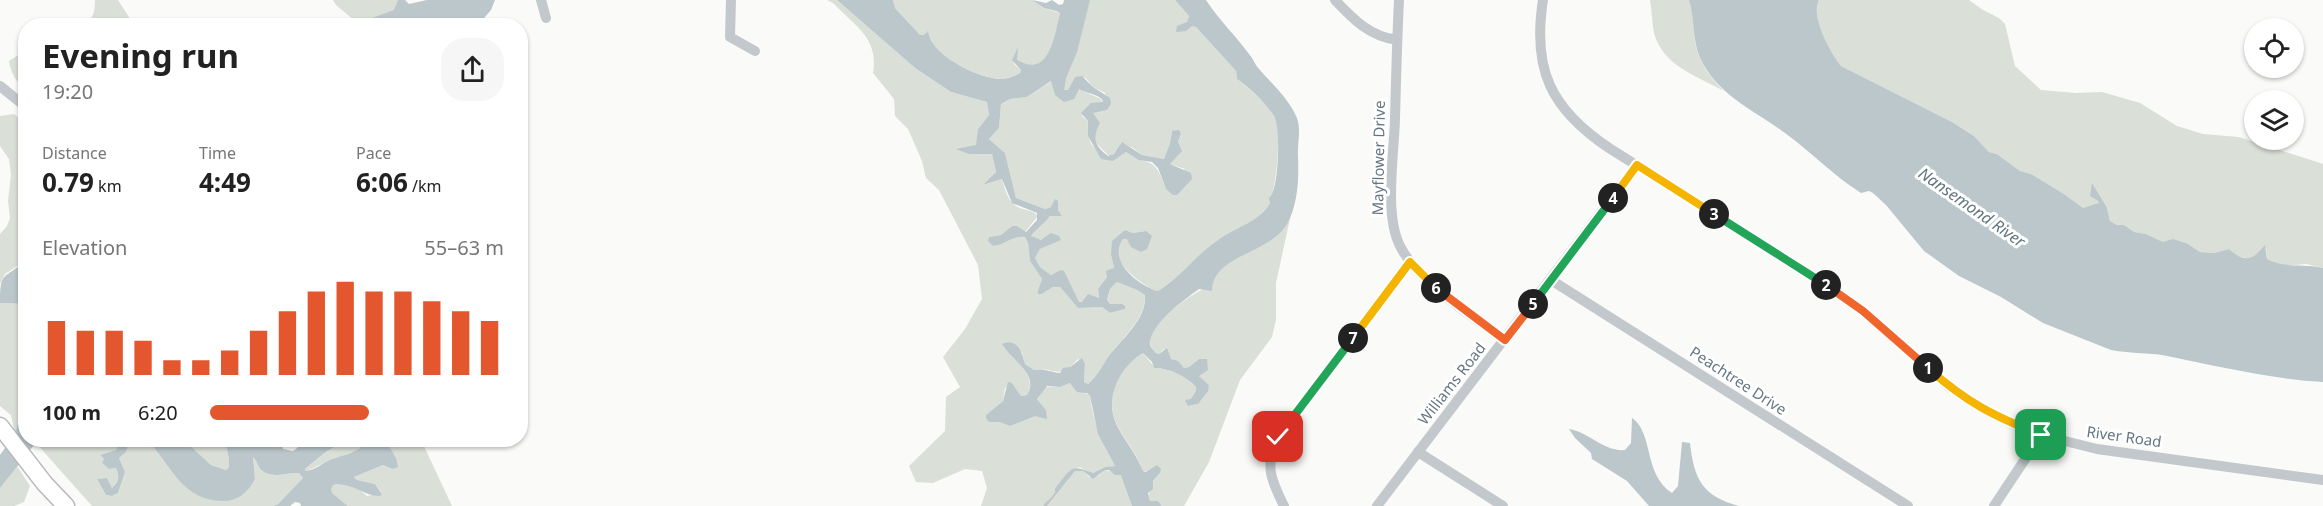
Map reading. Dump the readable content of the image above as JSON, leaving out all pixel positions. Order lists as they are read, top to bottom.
{
  "streets": {
    "street": [
      "Mayflower Drive",
      "Peachtree Drive",
      "Williams Road",
      "River Road"
    ]
  },
  "crossings": [
    ["Mayflower Drive", "Williams Road"],
    ["Peachtree Drive", "Williams Road"],
    ["Williams Road", "River Road"]
  ],
  "water": ["Nansemond River"],
  "page": {
    "heading": ["Evening run", "19:20"],
    "stats": [
      ["Distance", "0.79 km"],
      ["Time", "4:49"],
      ["Pace", "6:06 /km"]
    ],
    "pins": [
      "4",
      "3",
      "2",
      "6",
      "5",
      "7",
      "1"
    ],
    "chart": ["Elevation", "55–63 m"],
    "list": [
      {
        "name": "100 m",
        "note": "6:20"
      }
    ]
  }
}
